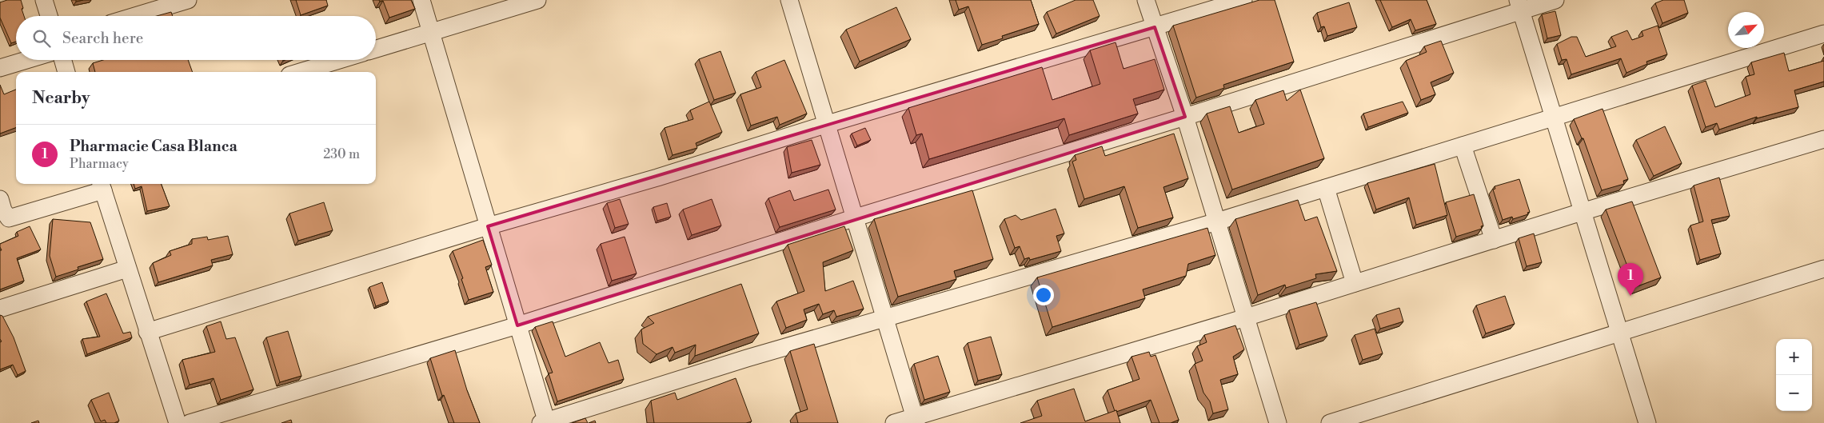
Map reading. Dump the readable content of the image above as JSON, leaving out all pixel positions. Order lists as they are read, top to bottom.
{
  "north": "top right",
  "page": {
    "search": "Search here",
    "heading": "Nearby",
    "list": [
      {
        "mark": "1",
        "name": "Pharmacie Casa Blanca",
        "note": "Pharmacy",
        "value": "230 m"
      }
    ],
    "pins": "1",
    "map_buttons": ["+", "−"]
  }
}
